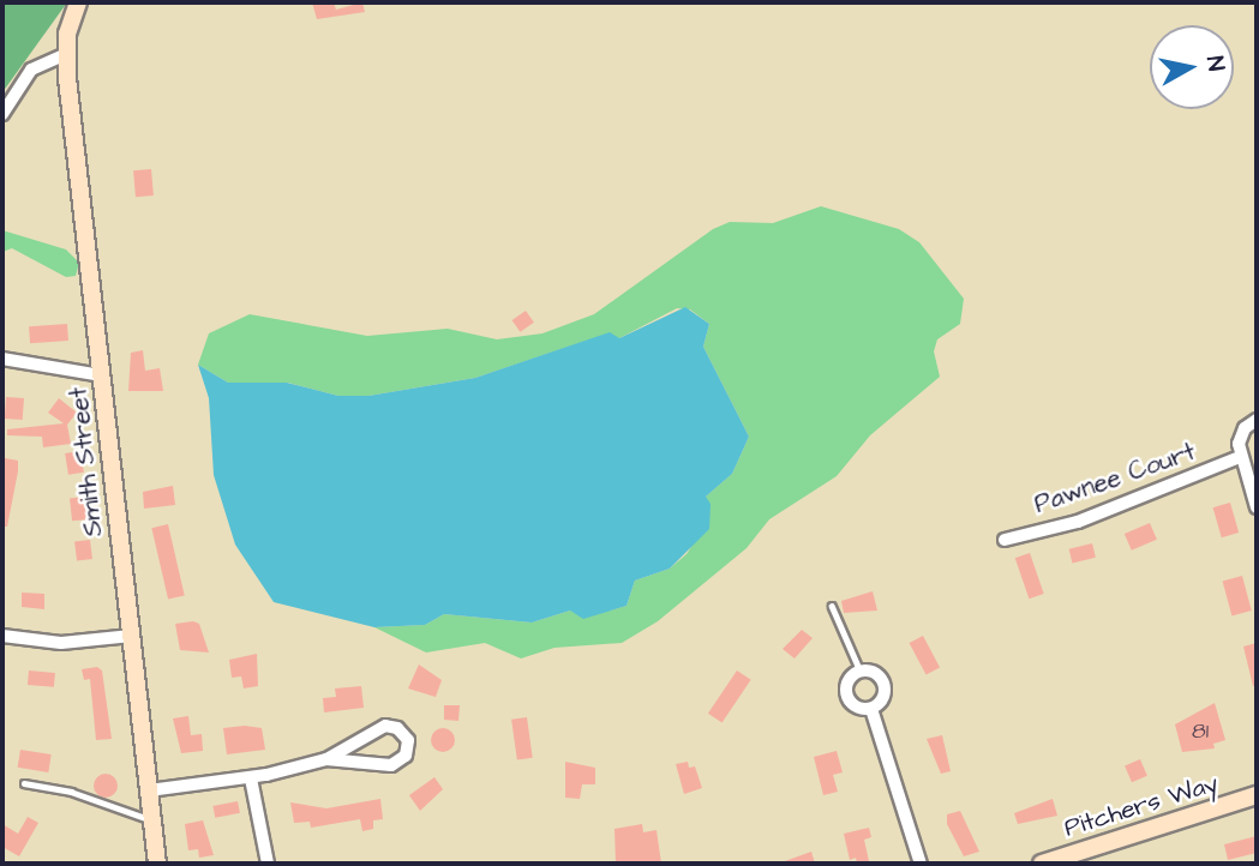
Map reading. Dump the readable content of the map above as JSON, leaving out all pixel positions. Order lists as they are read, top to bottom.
{
  "streets": {
    "main road": ["Smith Street", "Pitchers Way"],
    "street": ["Pawnee Court"]
  },
  "house_numbers": ["81"],
  "north": "right"
}
